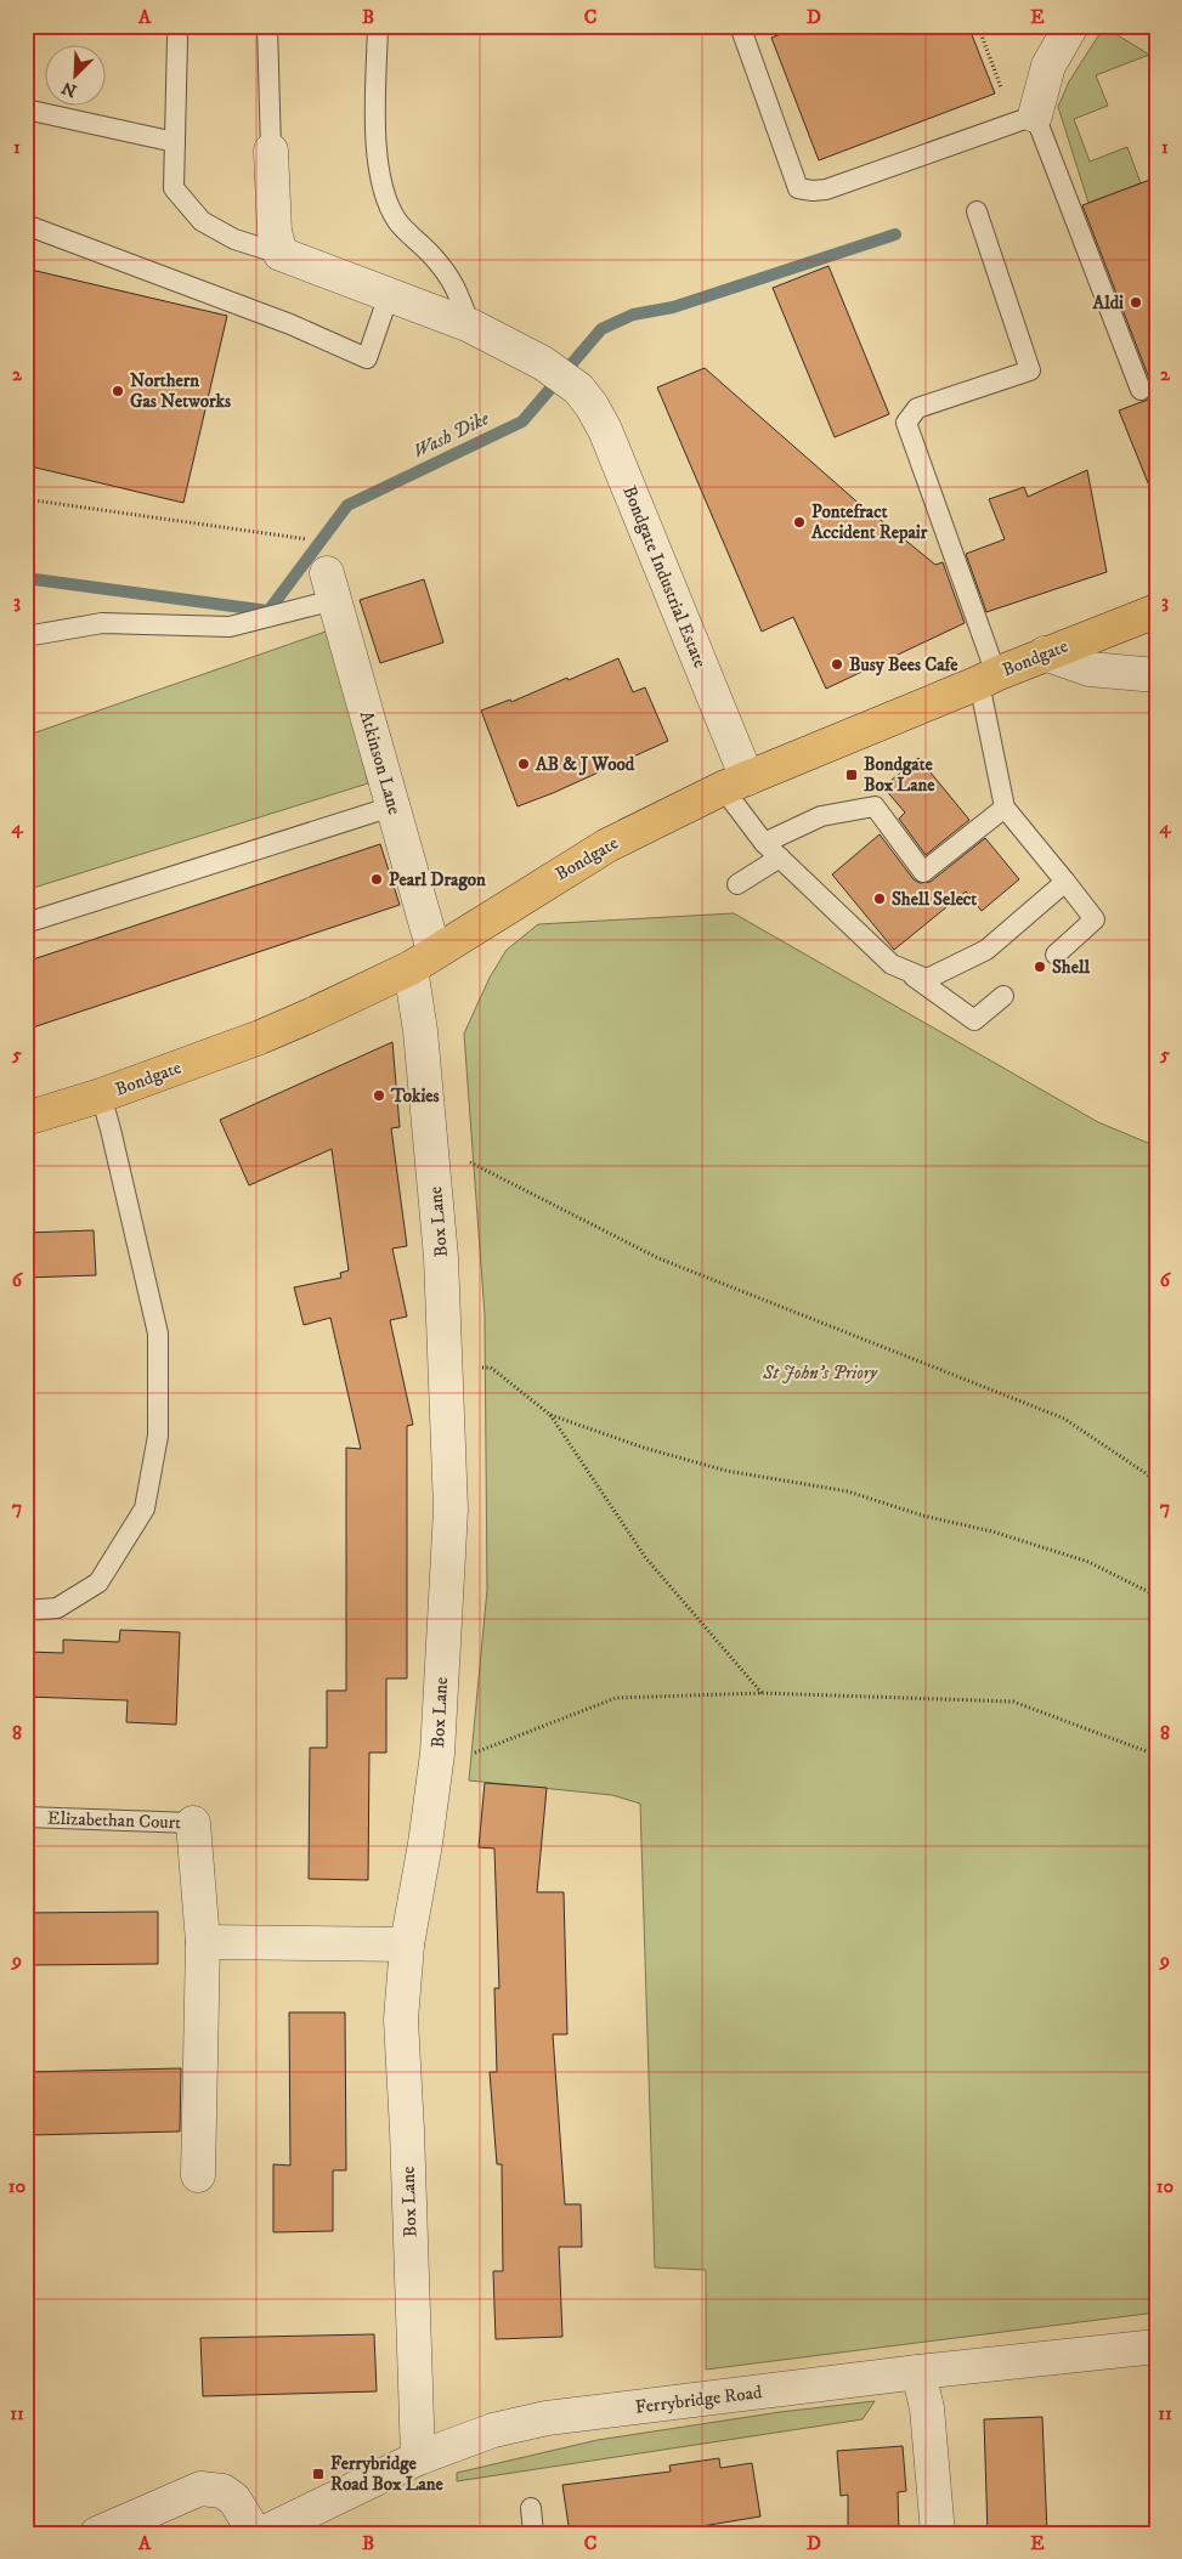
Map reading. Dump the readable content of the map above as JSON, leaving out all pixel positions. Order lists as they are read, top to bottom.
{
  "streets": {
    "highway": ["Bondgate"],
    "street": [
      "Bondgate Industrial Estate",
      "Atkinson Lane",
      "Box Lane",
      "Elizabethan Court",
      "Ferrybridge Road"
    ]
  },
  "crossings": [
    ["Bondgate Industrial Estate", "Bondgate"],
    ["Bondgate", "Atkinson Lane"],
    ["Bondgate", "Box Lane"],
    ["Atkinson Lane", "Box Lane"],
    ["Box Lane", "Ferrybridge Road"]
  ],
  "water": ["Wash Dike"],
  "parks": ["St John's Priory"],
  "places": {
    "other": [
      "Aldi",
      "Northern Gas Networks",
      "Pontefract Accident Repair",
      "Busy Bees Cafe",
      "AB & J Wood",
      "Pearl Dragon",
      "Shell Select",
      "Shell",
      "Tokies"
    ],
    "transit": ["Bondgate Box Lane", "Ferrybridge Road Box Lane"]
  },
  "north": "bottom left",
  "grid": {
    "columns": [
      "A",
      "B",
      "C",
      "D",
      "E"
    ],
    "rows": [
      "1",
      "2",
      "3",
      "4",
      "5",
      "6",
      "7",
      "8",
      "9",
      "10",
      "11"
    ]
  }
}
